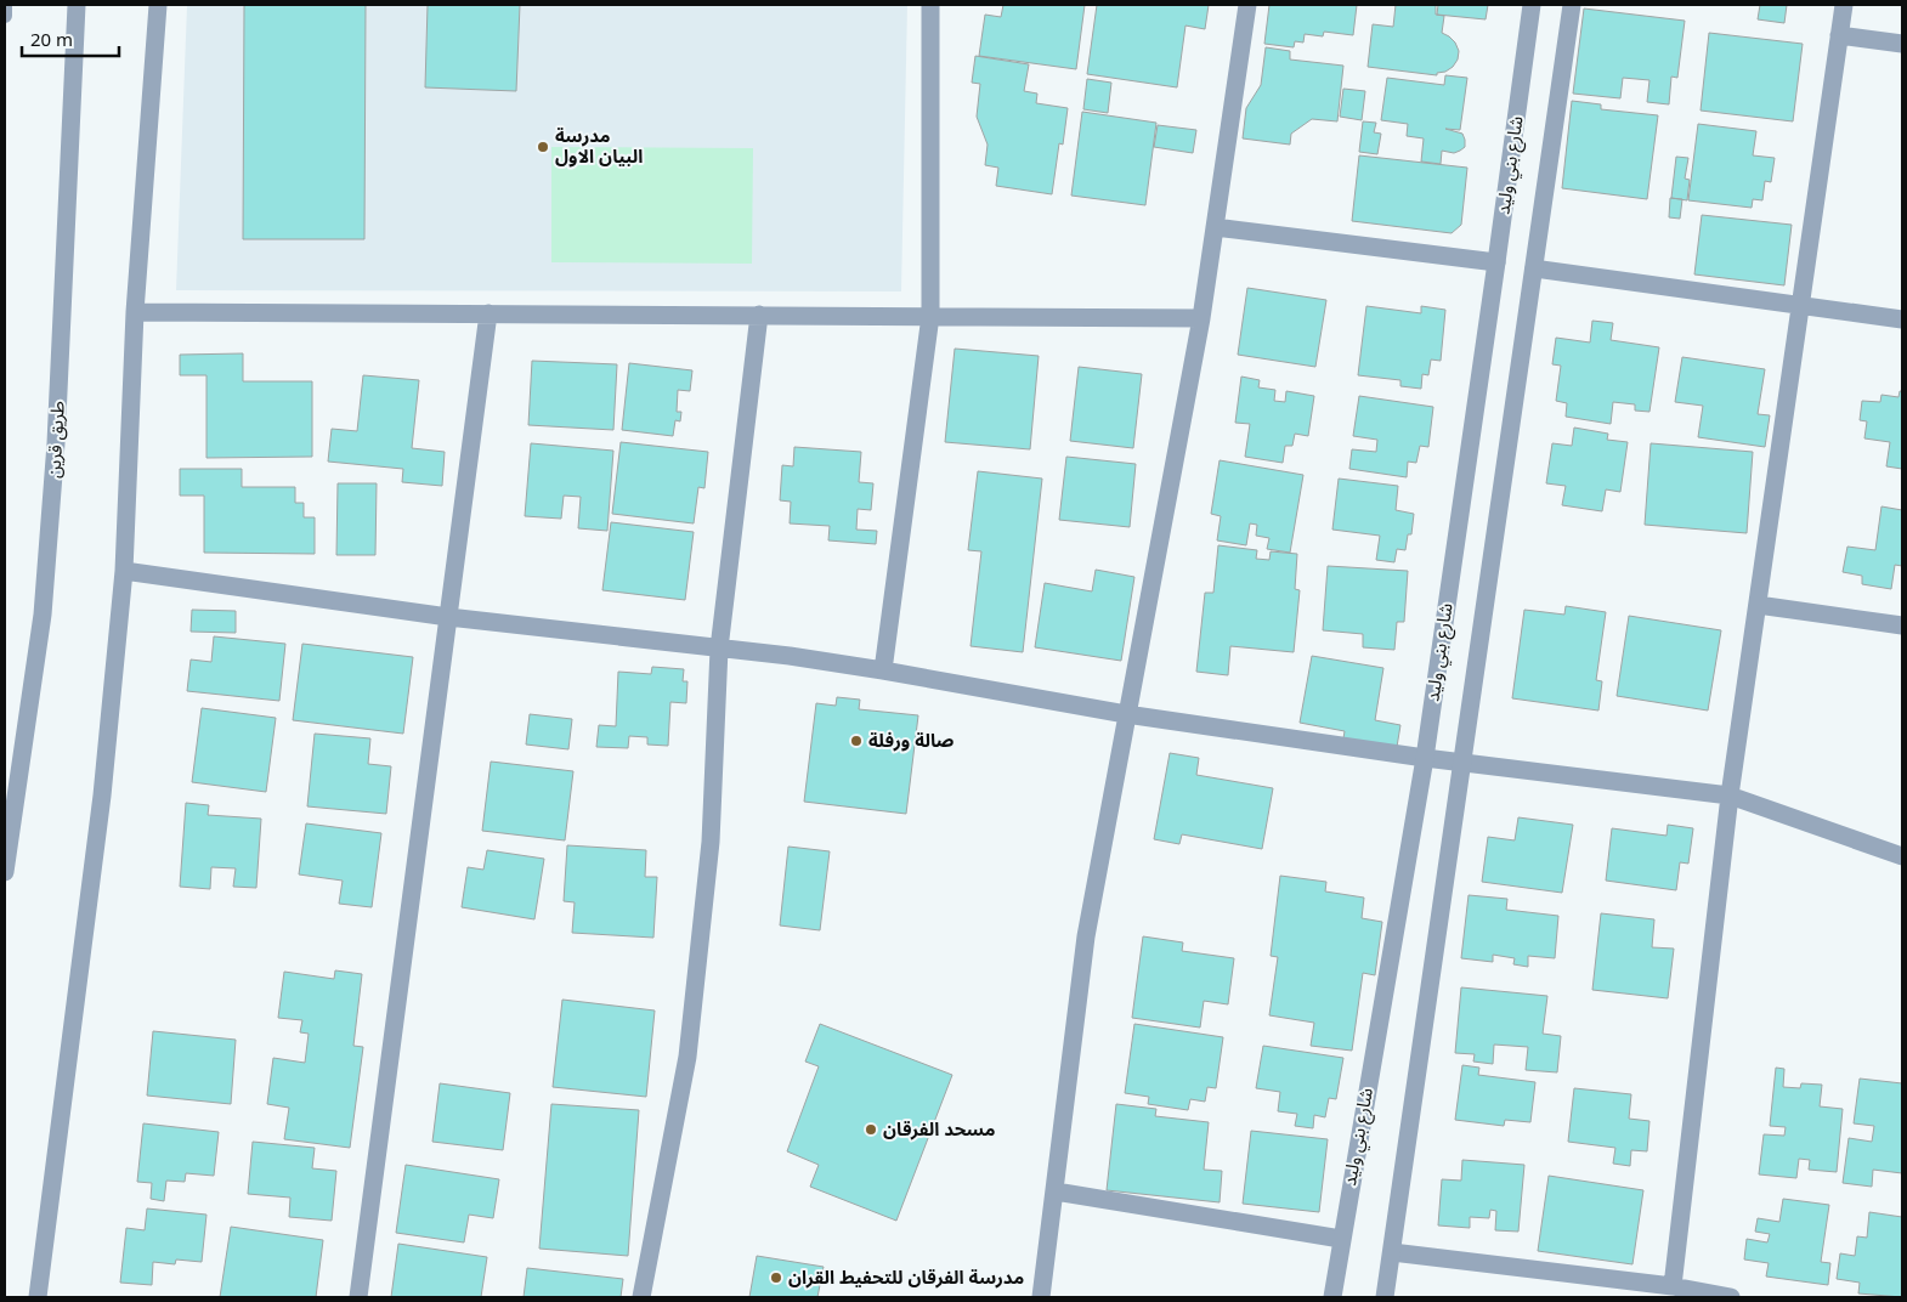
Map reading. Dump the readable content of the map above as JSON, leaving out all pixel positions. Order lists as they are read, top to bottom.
{
  "streets": {
    "street": ["شارع بني وليد", "طريق قرين"]
  },
  "places": [
    "مدرسة البيان الاول",
    "صالة ورفلة",
    "مسحد الفرقان",
    "مدرسة الفرقان للتحفيط القران"
  ],
  "scale_bar": "20 m"
}
